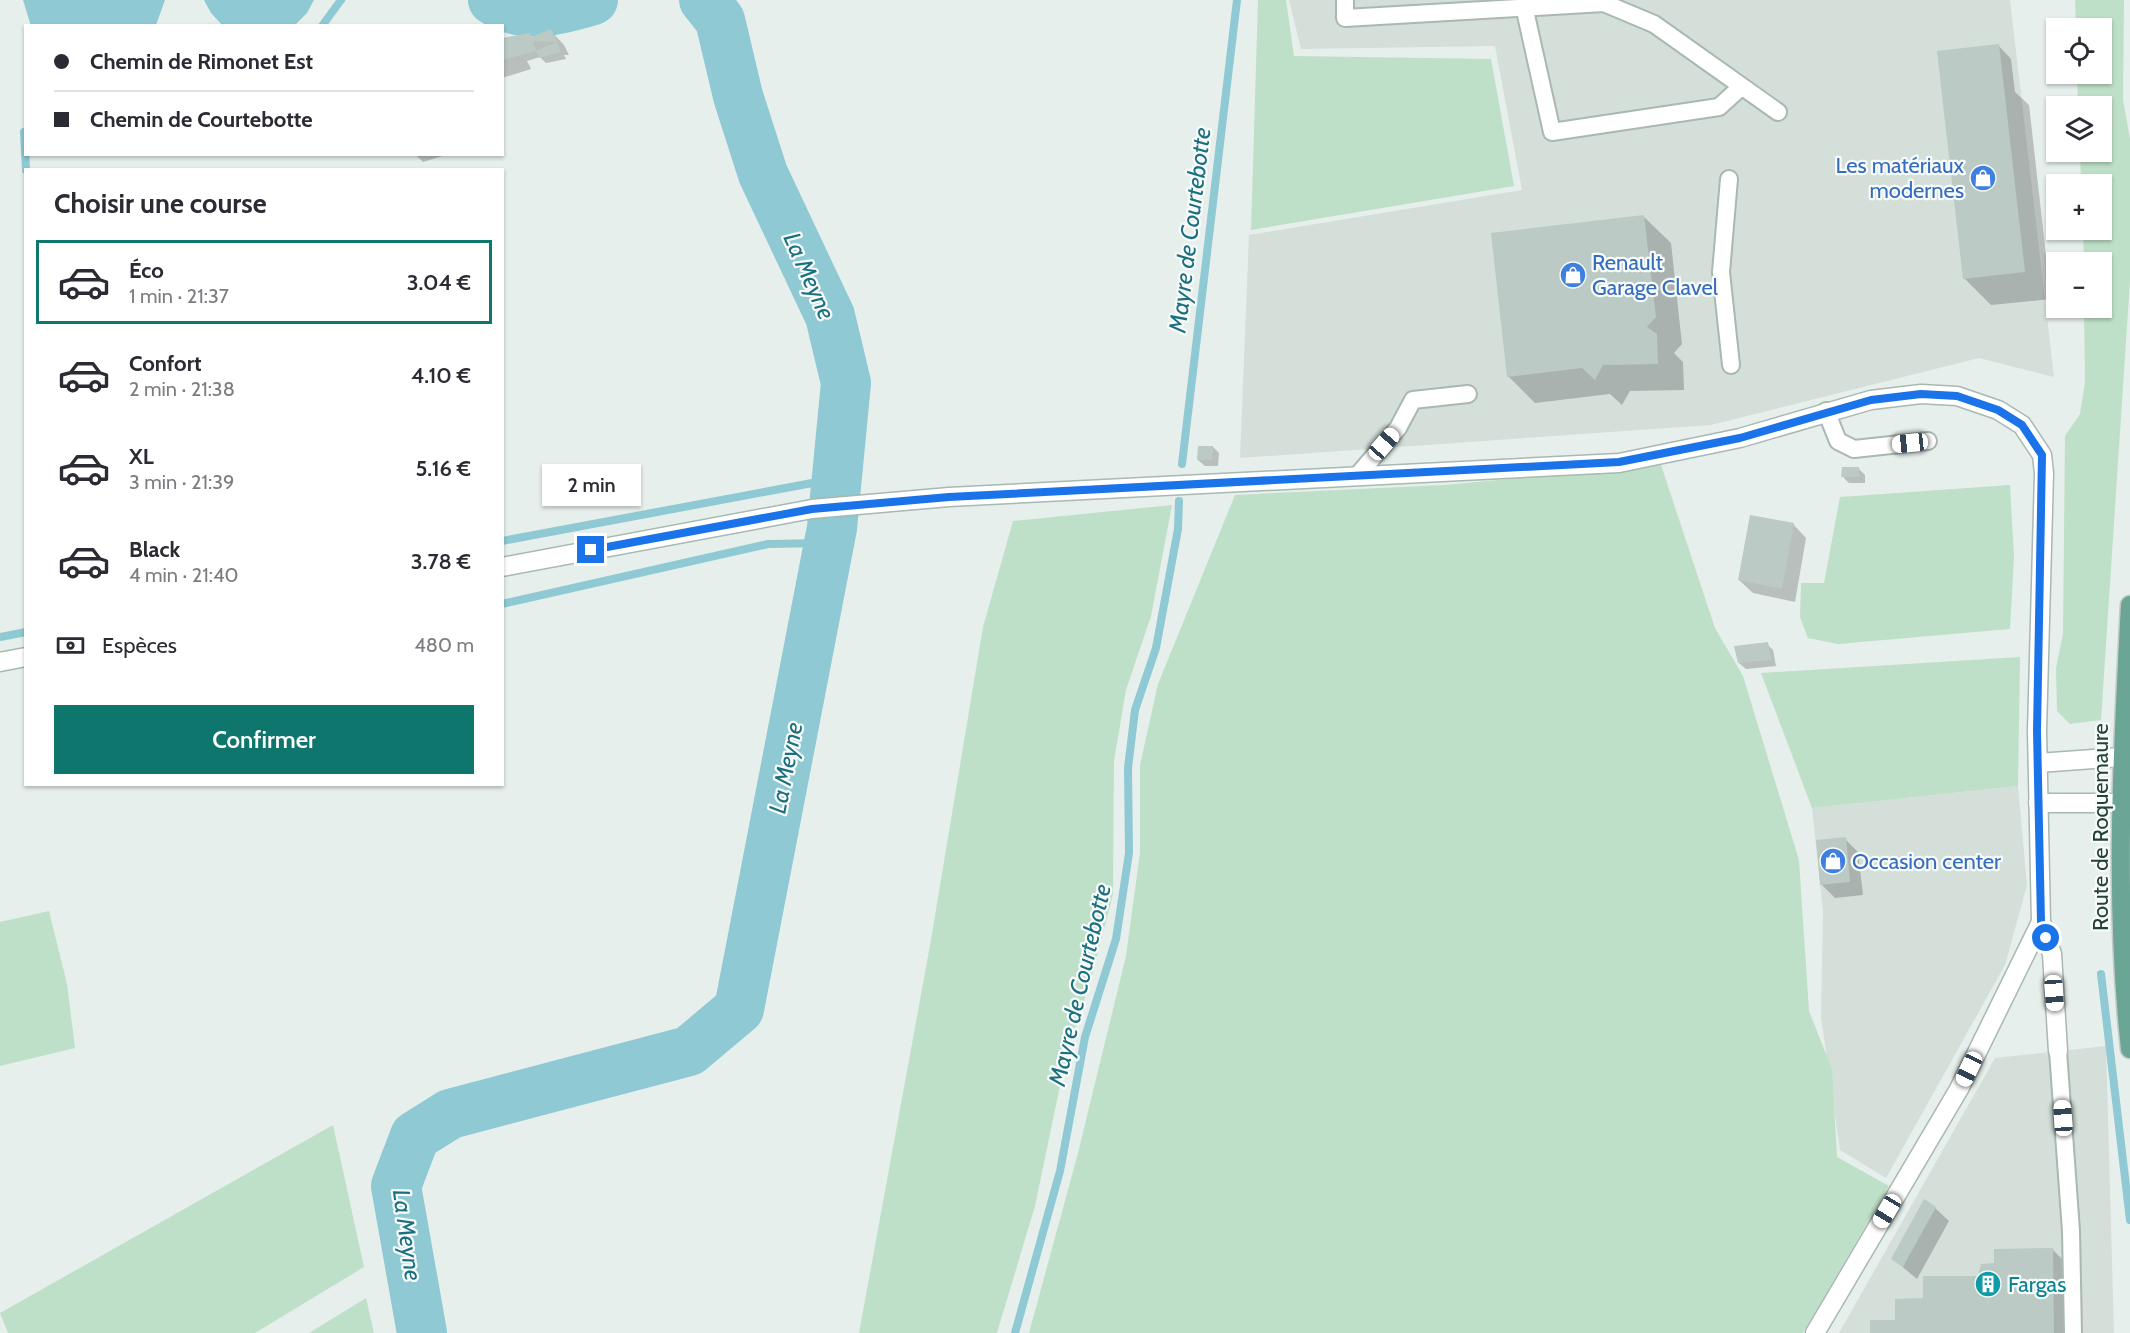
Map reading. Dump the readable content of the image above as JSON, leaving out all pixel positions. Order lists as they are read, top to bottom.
{
  "streets": {
    "main road": ["Route de Roquemaure"]
  },
  "water": ["Mayre de Courtebotte", "La Meyne"],
  "places": {
    "shop": ["Les matériaux modernes", "Renault Garage Clavel", "Occasion center"],
    "building": ["Fargas"]
  },
  "page": {
    "map_buttons": ["+", "−"],
    "banner": ["Chemin de Rimonet Est", "Chemin de Courtebotte"],
    "heading": "Choisir une course",
    "list": [
      {
        "name": "Éco",
        "note": "1 min · 21:37",
        "value": "3.04 €"
      },
      {
        "name": "Confort",
        "note": "2 min · 21:38",
        "value": "4.10 €"
      },
      {
        "name": "XL",
        "note": "3 min · 21:39",
        "value": "5.16 €"
      },
      {
        "name": "Black",
        "note": "4 min · 21:40",
        "value": "3.78 €"
      }
    ],
    "bubble": "2 min",
    "pay": ["Espèces", "480 m"],
    "buttons": "Confirmer"
  }
}
